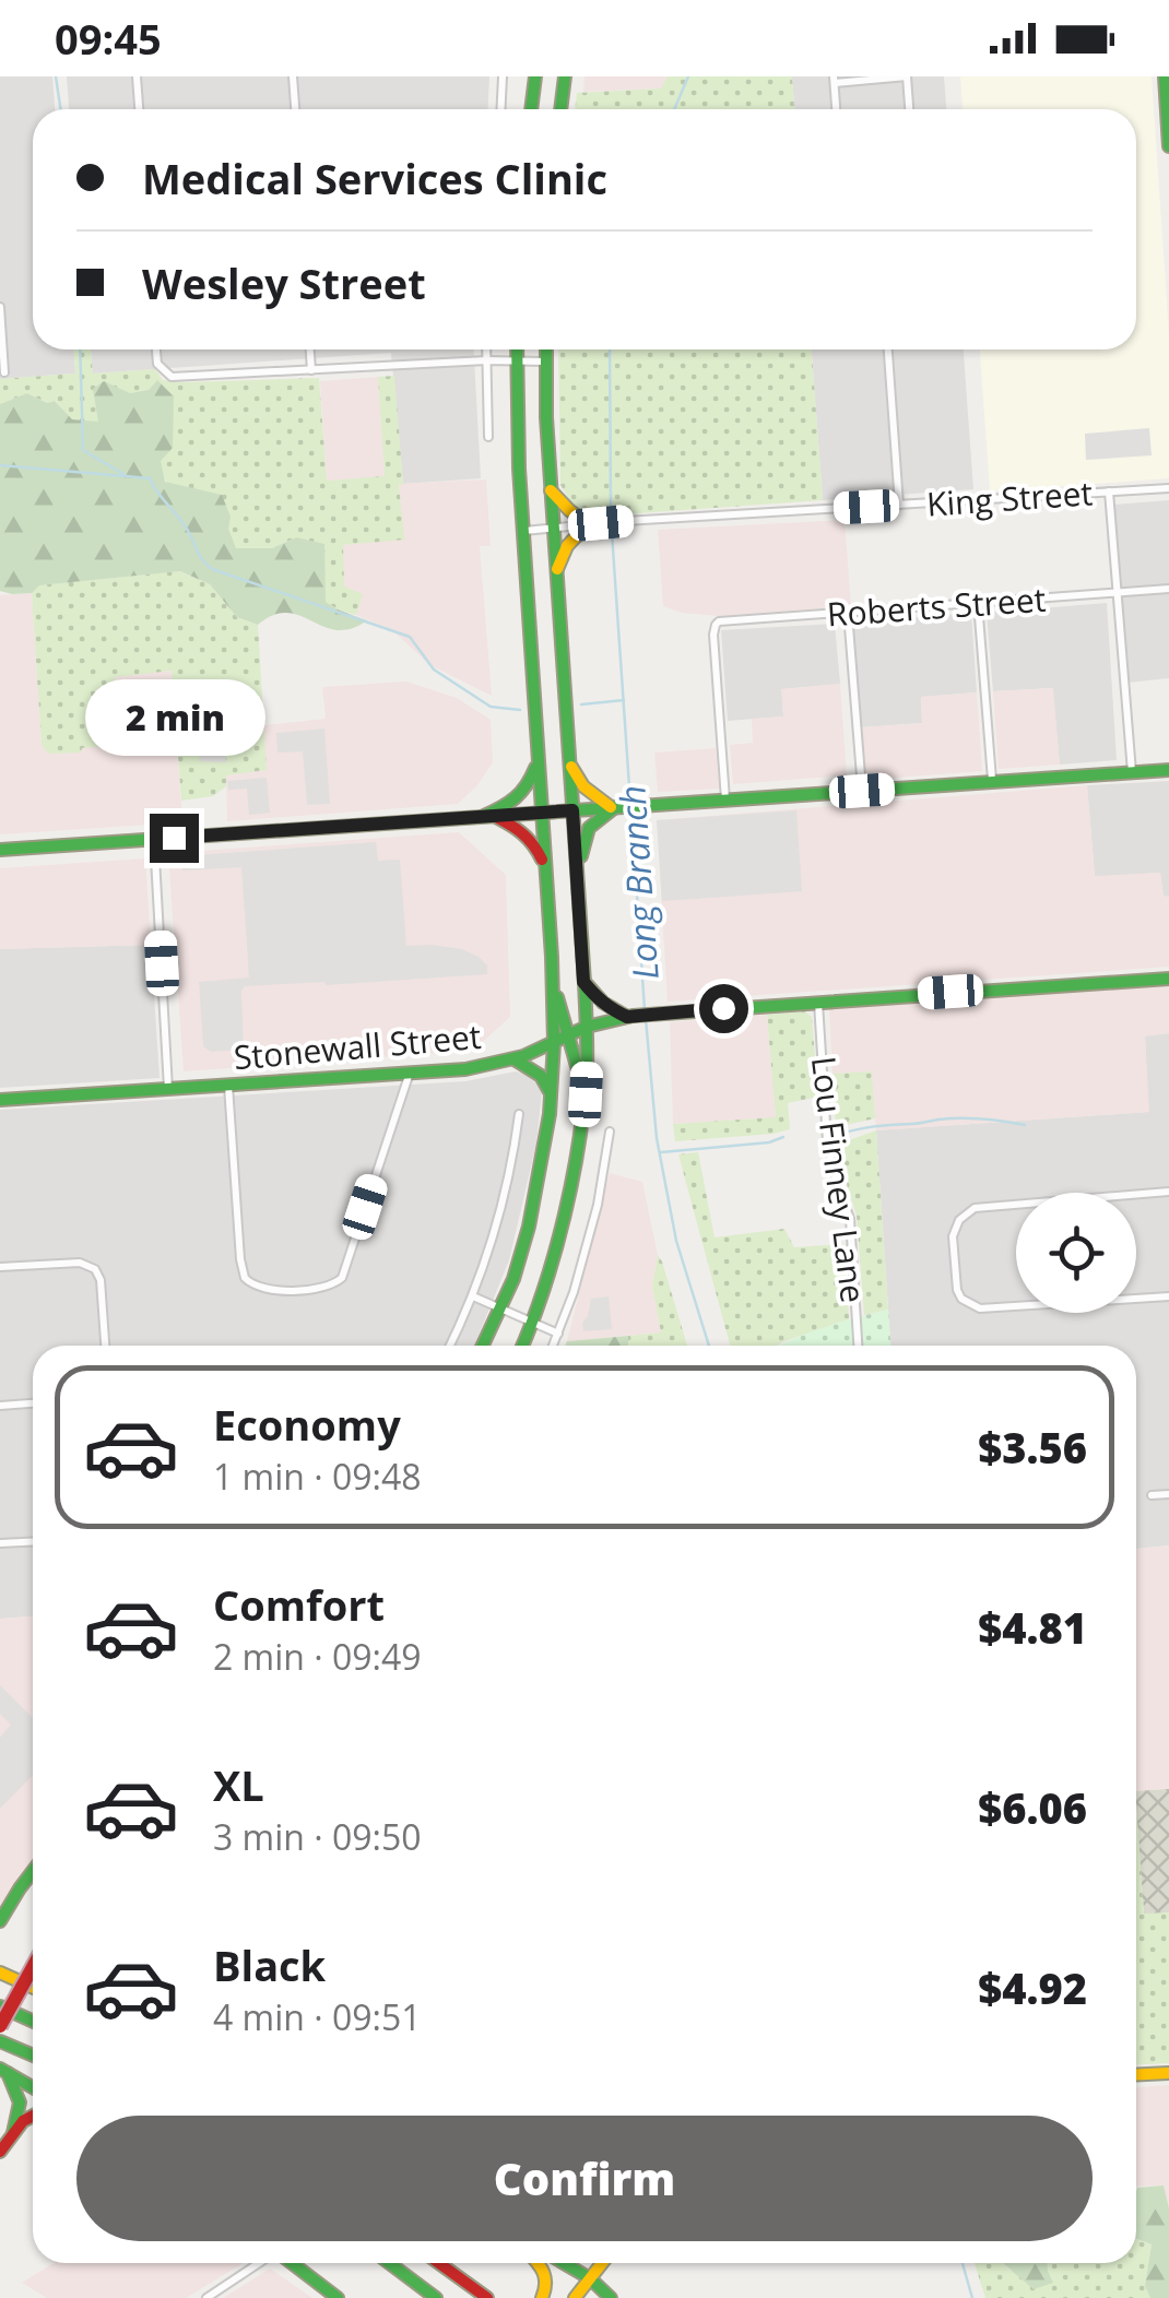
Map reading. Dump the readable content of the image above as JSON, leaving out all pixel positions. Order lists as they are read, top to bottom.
{
  "streets": {
    "main road": ["Stonewall Street"],
    "street": ["King Street", "Roberts Street", "Lou Finney Lane"]
  },
  "crossings": [
    ["Stonewall Street", "Lou Finney Lane"]
  ],
  "water": ["Long Branch"],
  "page": {
    "status": "09:45",
    "banner": ["Medical Services Clinic", "Wesley Street"],
    "bubble": "2 min",
    "list": [
      {
        "name": "Economy",
        "note": "1 min · 09:48",
        "value": "$3.56"
      },
      {
        "name": "Comfort",
        "note": "2 min · 09:49",
        "value": "$4.81"
      },
      {
        "name": "XL",
        "note": "3 min · 09:50",
        "value": "$6.06"
      },
      {
        "name": "Black",
        "note": "4 min · 09:51",
        "value": "$4.92"
      }
    ],
    "buttons": "Confirm"
  }
}
